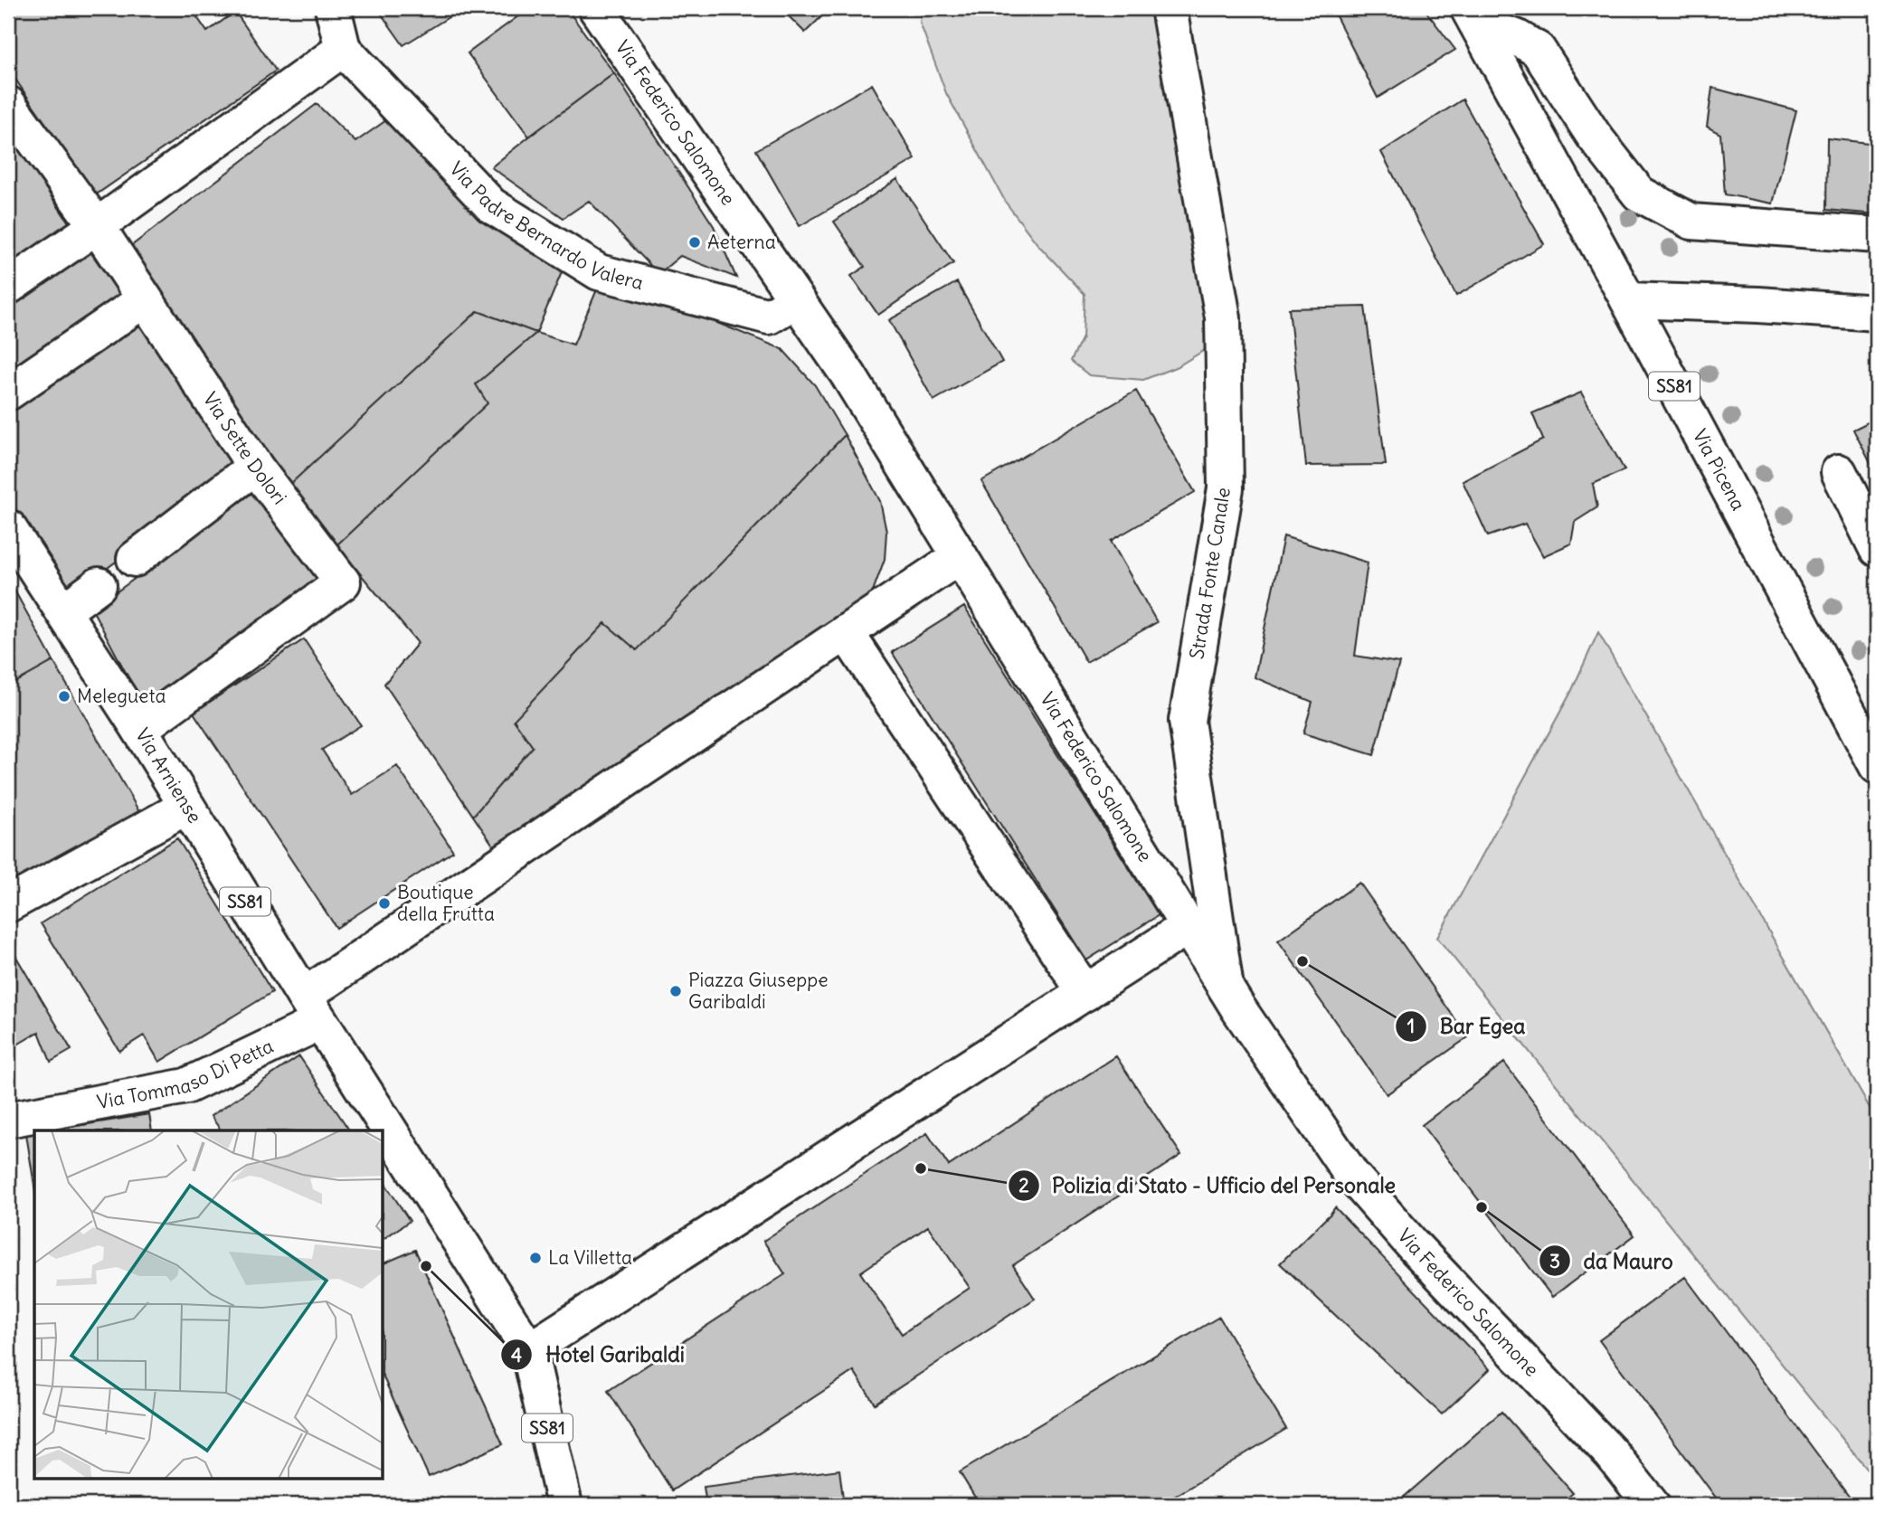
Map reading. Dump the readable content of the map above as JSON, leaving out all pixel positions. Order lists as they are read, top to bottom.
{
  "streets": {
    "main road": [
      "Via Federico Salomone",
      "Via Padre Bernardo Valera",
      "SS81",
      "Via Sette Dolori",
      "Via Picena",
      "Strada Fonte Canale",
      "Via Arniense",
      "Via Tommaso Di Petta"
    ]
  },
  "crossings": [
    ["Via Federico Salomone", "Via Padre Bernardo Valera"],
    ["Via Federico Salomone", "Strada Fonte Canale"],
    ["SS81", "Via Arniense"],
    ["SS81", "Via Tommaso Di Petta"],
    ["Via Sette Dolori", "Via Arniense"],
    ["Via Arniense", "Via Tommaso Di Petta"]
  ],
  "places": [
    "Aeterna",
    "Melegueta",
    "Boutique della Frutta",
    "Bar Egea",
    "Piazza Giuseppe Garibaldi",
    "Polizia di Stato - Ufficio del Personale",
    "da Mauro",
    "La Villetta",
    "Hotel Garibaldi"
  ]
}
